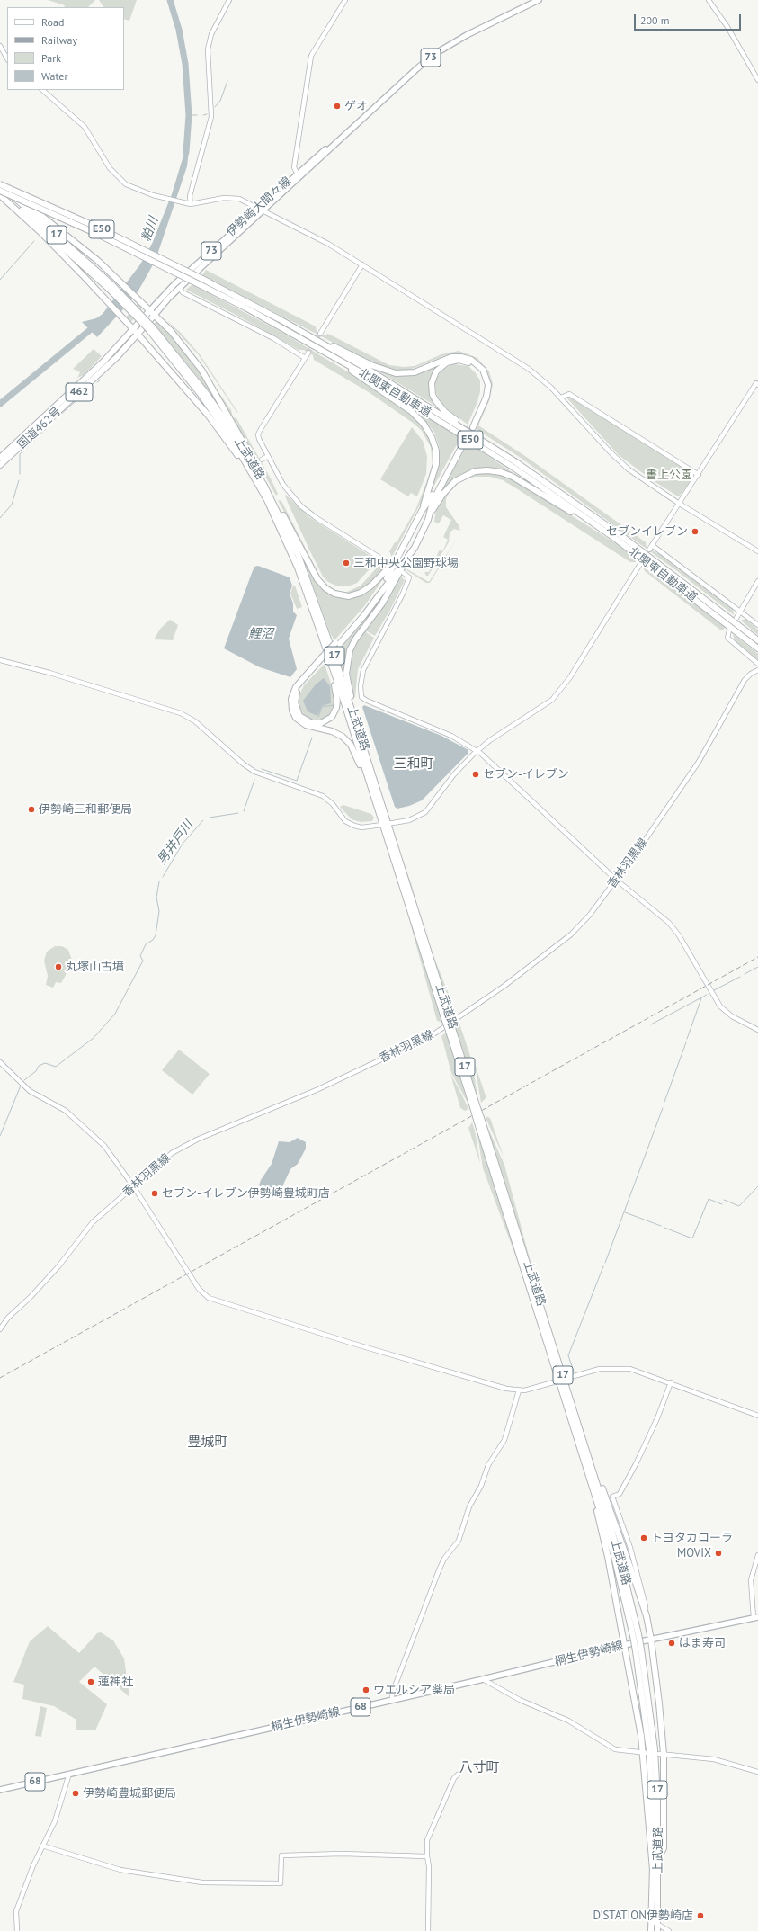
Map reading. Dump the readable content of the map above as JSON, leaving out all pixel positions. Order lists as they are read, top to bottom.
{
  "streets": {
    "highway": [
      "E50",
      "17",
      "462",
      "北関東自動車道",
      "国道462号",
      "上武道路"
    ],
    "main road": [
      "73",
      "伊勢崎大間々線",
      "桐生伊勢崎線",
      "68"
    ],
    "street": ["香林羽黒線"]
  },
  "crossings": [
    ["伊勢崎大間々線", "国道462号"],
    ["北関東自動車道", "上武道路"]
  ],
  "districts": ["三和町", "豊城町", "八寸町"],
  "water": ["粕川", "鯉沼", "男井戸川"],
  "parks": ["書上公園"],
  "places": [
    "ゲオ",
    "セブンイレブン",
    "三和中央公園野球場",
    "セブン-イレブン",
    "伊勢崎三和郵便局",
    "丸塚山古墳",
    "セブン-イレブン伊勢崎豊城町店",
    "トヨタカローラ",
    "MOVIX",
    "はま寿司",
    "蓮神社",
    "ウエルシア薬局",
    "伊勢崎豊城郵便局",
    "D'STATION伊勢崎店"
  ],
  "legend": [
    "Road",
    "Railway",
    "Park",
    "Water"
  ],
  "scale_bar": "200 m"
}
